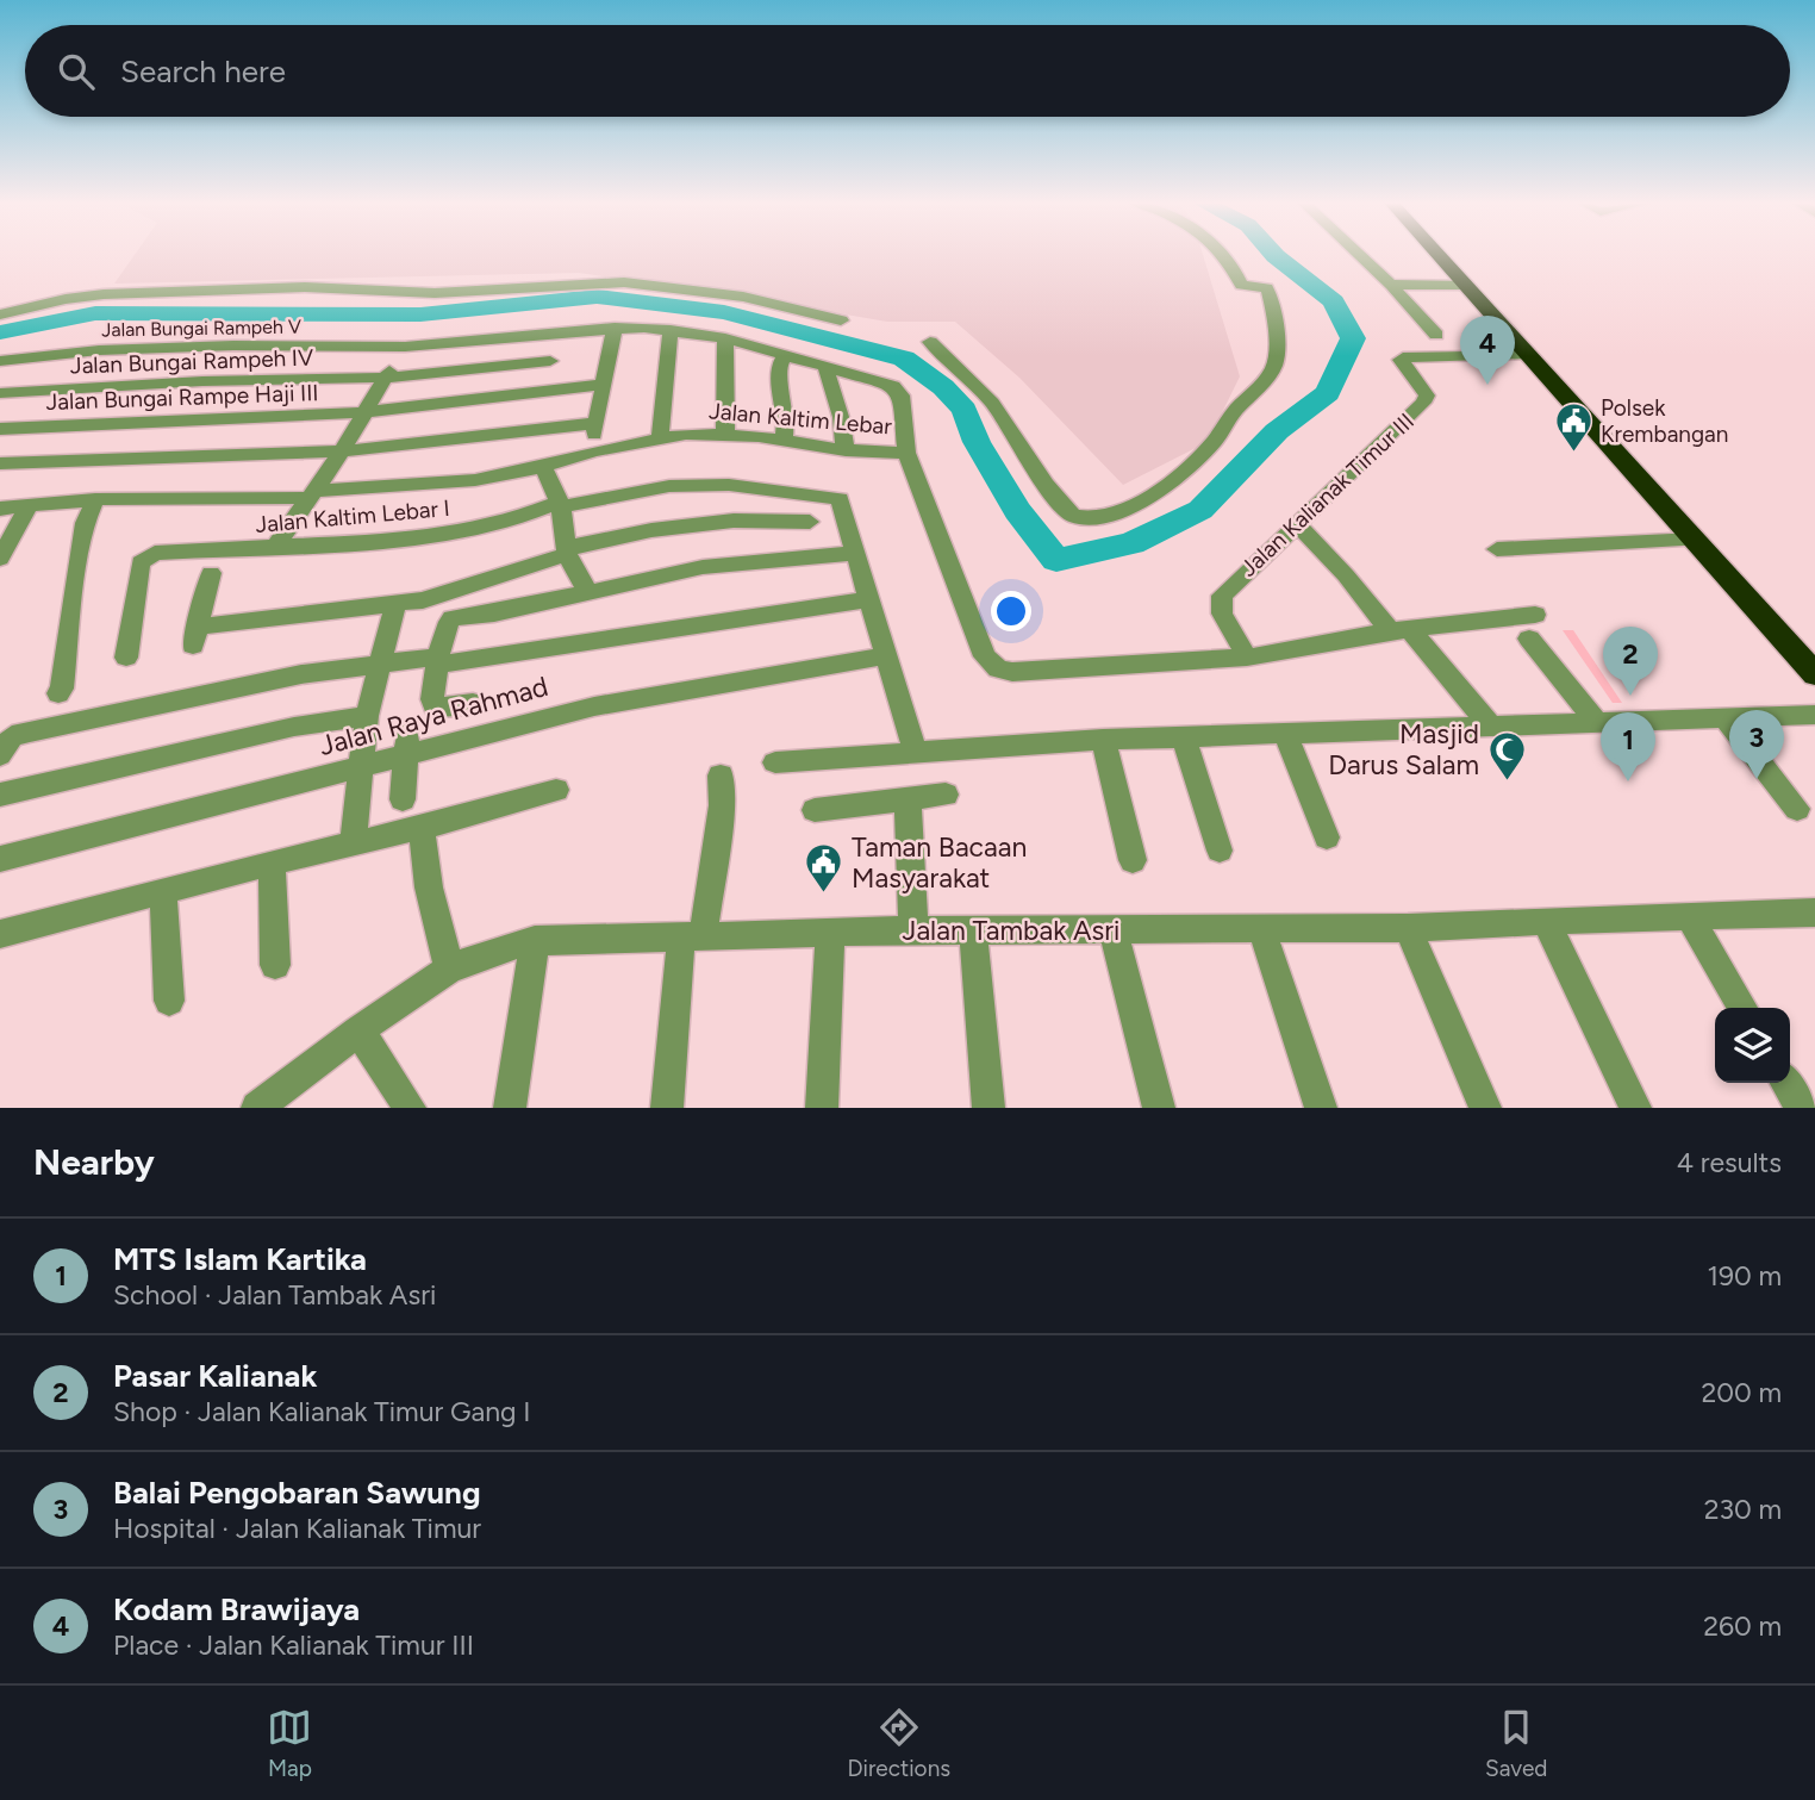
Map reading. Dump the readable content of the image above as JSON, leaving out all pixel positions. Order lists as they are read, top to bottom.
{
  "streets": {
    "street": [
      "Jalan Bungai Rampeh V",
      "Jalan Bungai Rampeh IV",
      "Jalan Bungai Rampe Haji III",
      "Jalan Kaltim Lebar",
      "Jalan Kalianak Timur III",
      "Jalan Kaltim Lebar I",
      "Jalan Raya Rahmad",
      "Jalan Tambak Asri"
    ]
  },
  "crossings": [
    ["Jalan Bungai Rampeh V", "Jalan Kaltim Lebar"]
  ],
  "places": {
    "public building": ["Polsek Krembangan", "Taman Bacaan Masyarakat"],
    "mosque": ["Masjid Darus Salam"]
  },
  "page": {
    "search": "Search here",
    "pins": [
      "4",
      "2",
      "3",
      "1"
    ],
    "heading": ["Nearby", "4 results"],
    "list": [
      {
        "mark": "1",
        "name": "MTS Islam Kartika",
        "note": "School · Jalan Tambak Asri",
        "value": "190 m"
      },
      {
        "mark": "2",
        "name": "Pasar Kalianak",
        "note": "Shop · Jalan Kalianak Timur Gang I",
        "value": "200 m"
      },
      {
        "mark": "3",
        "name": "Balai Pengobaran Sawung",
        "note": "Hospital · Jalan Kalianak Timur",
        "value": "230 m"
      },
      {
        "mark": "4",
        "name": "Kodam Brawijaya",
        "note": "Place · Jalan Kalianak Timur III",
        "value": "260 m"
      }
    ],
    "nav": ["Map", "Directions", "Saved"]
  }
}
